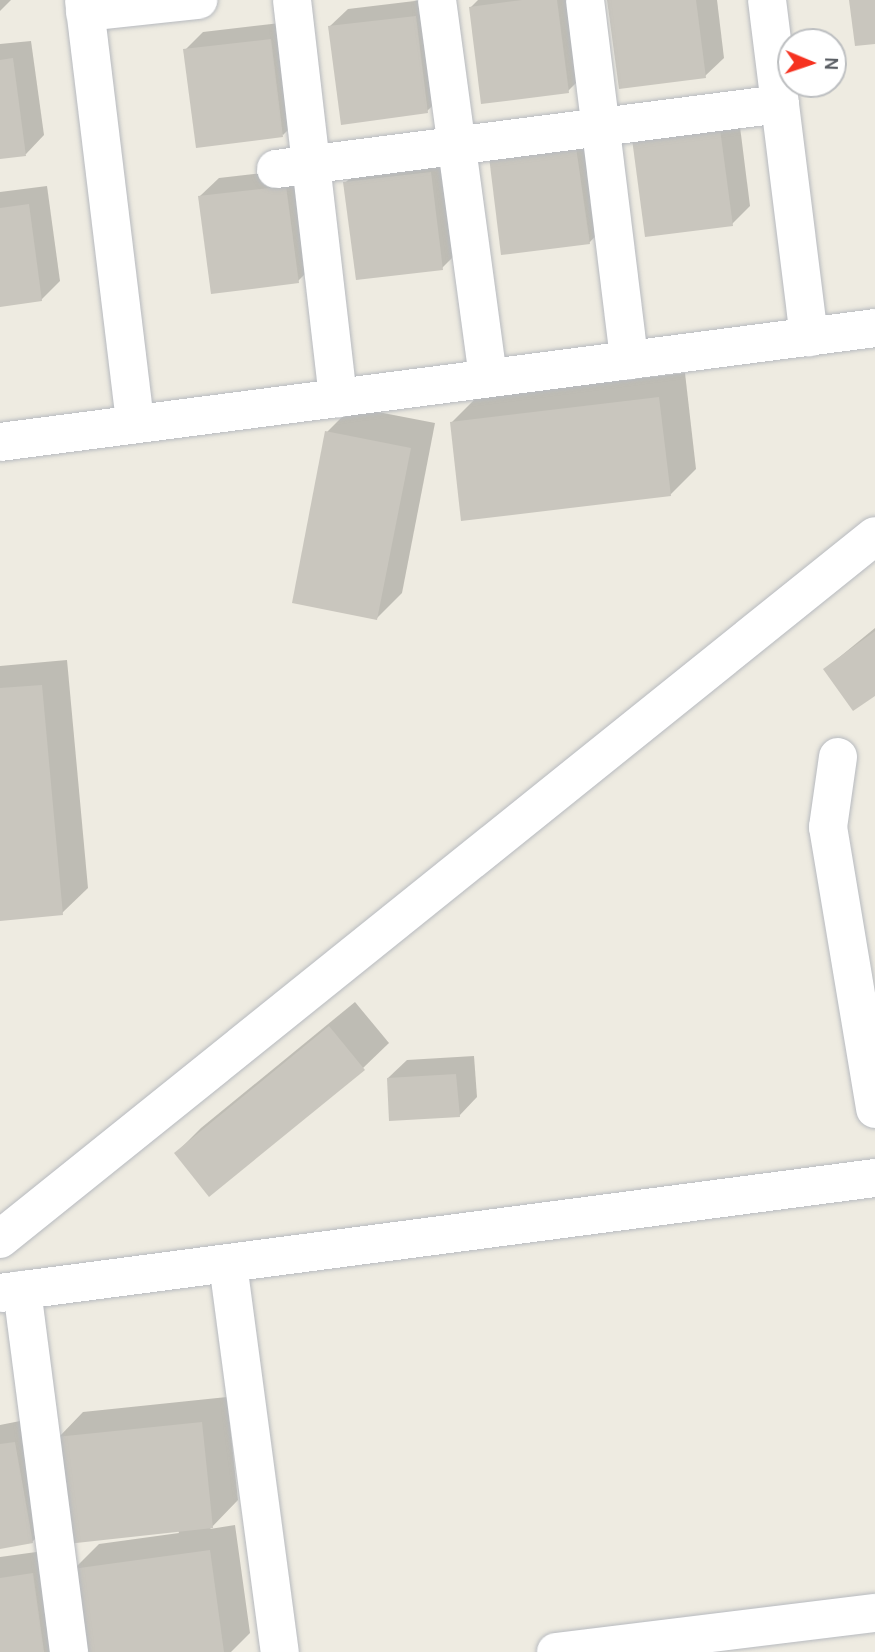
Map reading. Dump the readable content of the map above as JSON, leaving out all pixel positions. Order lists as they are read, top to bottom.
{
  "north": "right"
}
